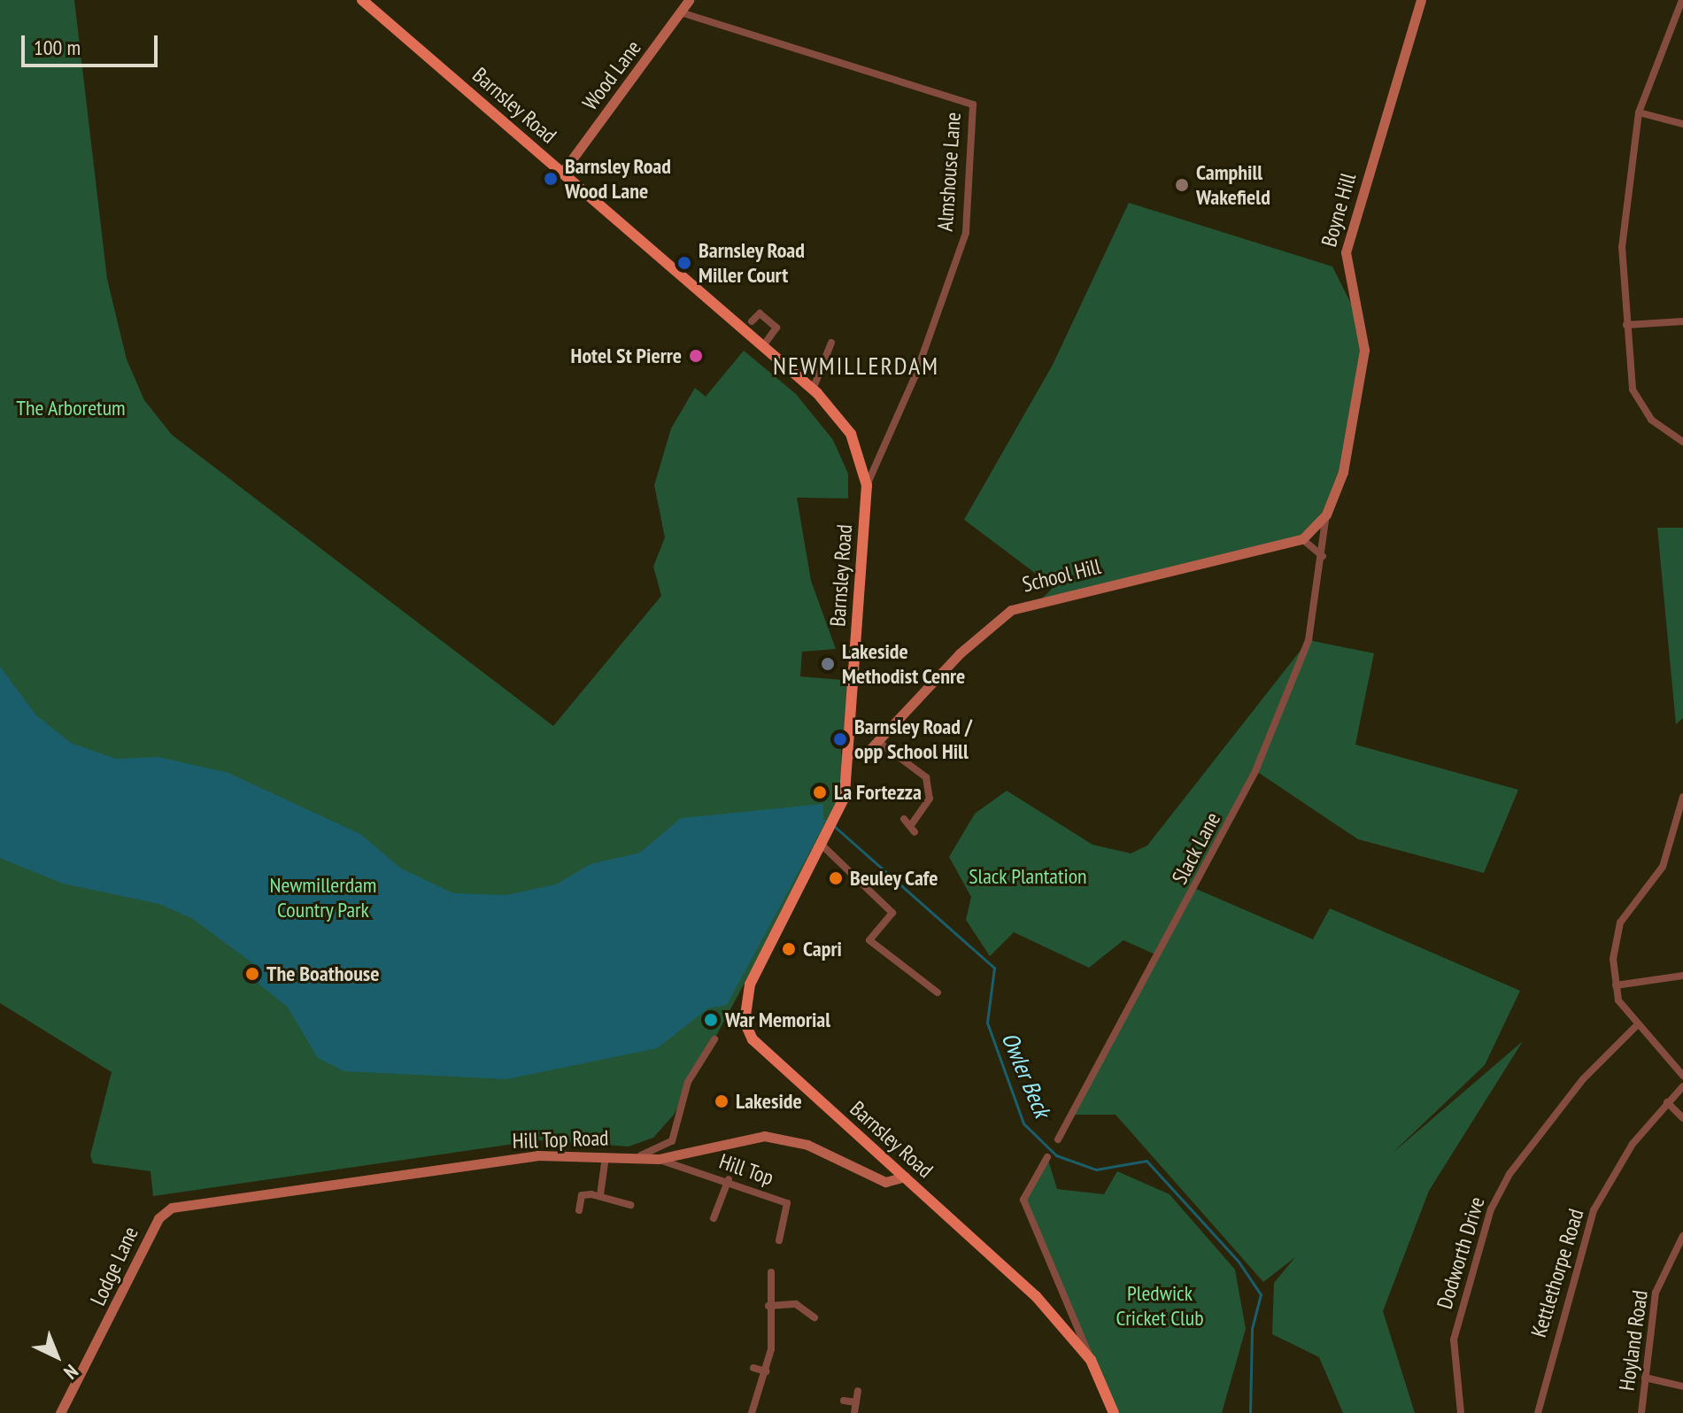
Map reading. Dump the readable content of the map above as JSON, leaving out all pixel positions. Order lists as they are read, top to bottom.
{
  "streets": {
    "main road": ["Barnsley Road"],
    "street": [
      "Wood Lane",
      "Almshouse Lane",
      "Boyne Hill",
      "School Hill",
      "Slack Lane",
      "Hill Top Road",
      "Hill Top",
      "Dodworth Drive",
      "Lodge Lane",
      "Kettlethorpe Road",
      "Hoyland Road"
    ]
  },
  "crossings": [
    ["Wood Lane", "Barnsley Road"],
    ["Wood Lane", "Almshouse Lane"],
    ["Barnsley Road", "Almshouse Lane"],
    ["Barnsley Road", "School Hill"],
    ["Barnsley Road", "Hill Top Road"],
    ["Boyne Hill", "Slack Lane"],
    ["Hill Top Road", "Hill Top"],
    ["Hill Top Road", "Lodge Lane"]
  ],
  "districts": ["NEWMILLERDAM"],
  "water": ["Owler Beck"],
  "parks": [
    "The Arboretum",
    "Slack Plantation",
    "Newmillerdam Country Park",
    "Pledwick Cricket Club"
  ],
  "places": [
    "Barnsley Road Wood Lane",
    "Camphill Wakefield",
    "Barnsley Road Miller Court",
    "Hotel St Pierre",
    "Lakeside Methodist Cenre",
    "Barnsley Road / opp School Hill",
    "La Fortezza",
    "Beuley Cafe",
    "Capri",
    "The Boathouse",
    "War Memorial",
    "Lakeside"
  ],
  "scale_bar": "100 m",
  "north": "bottom right"
}
